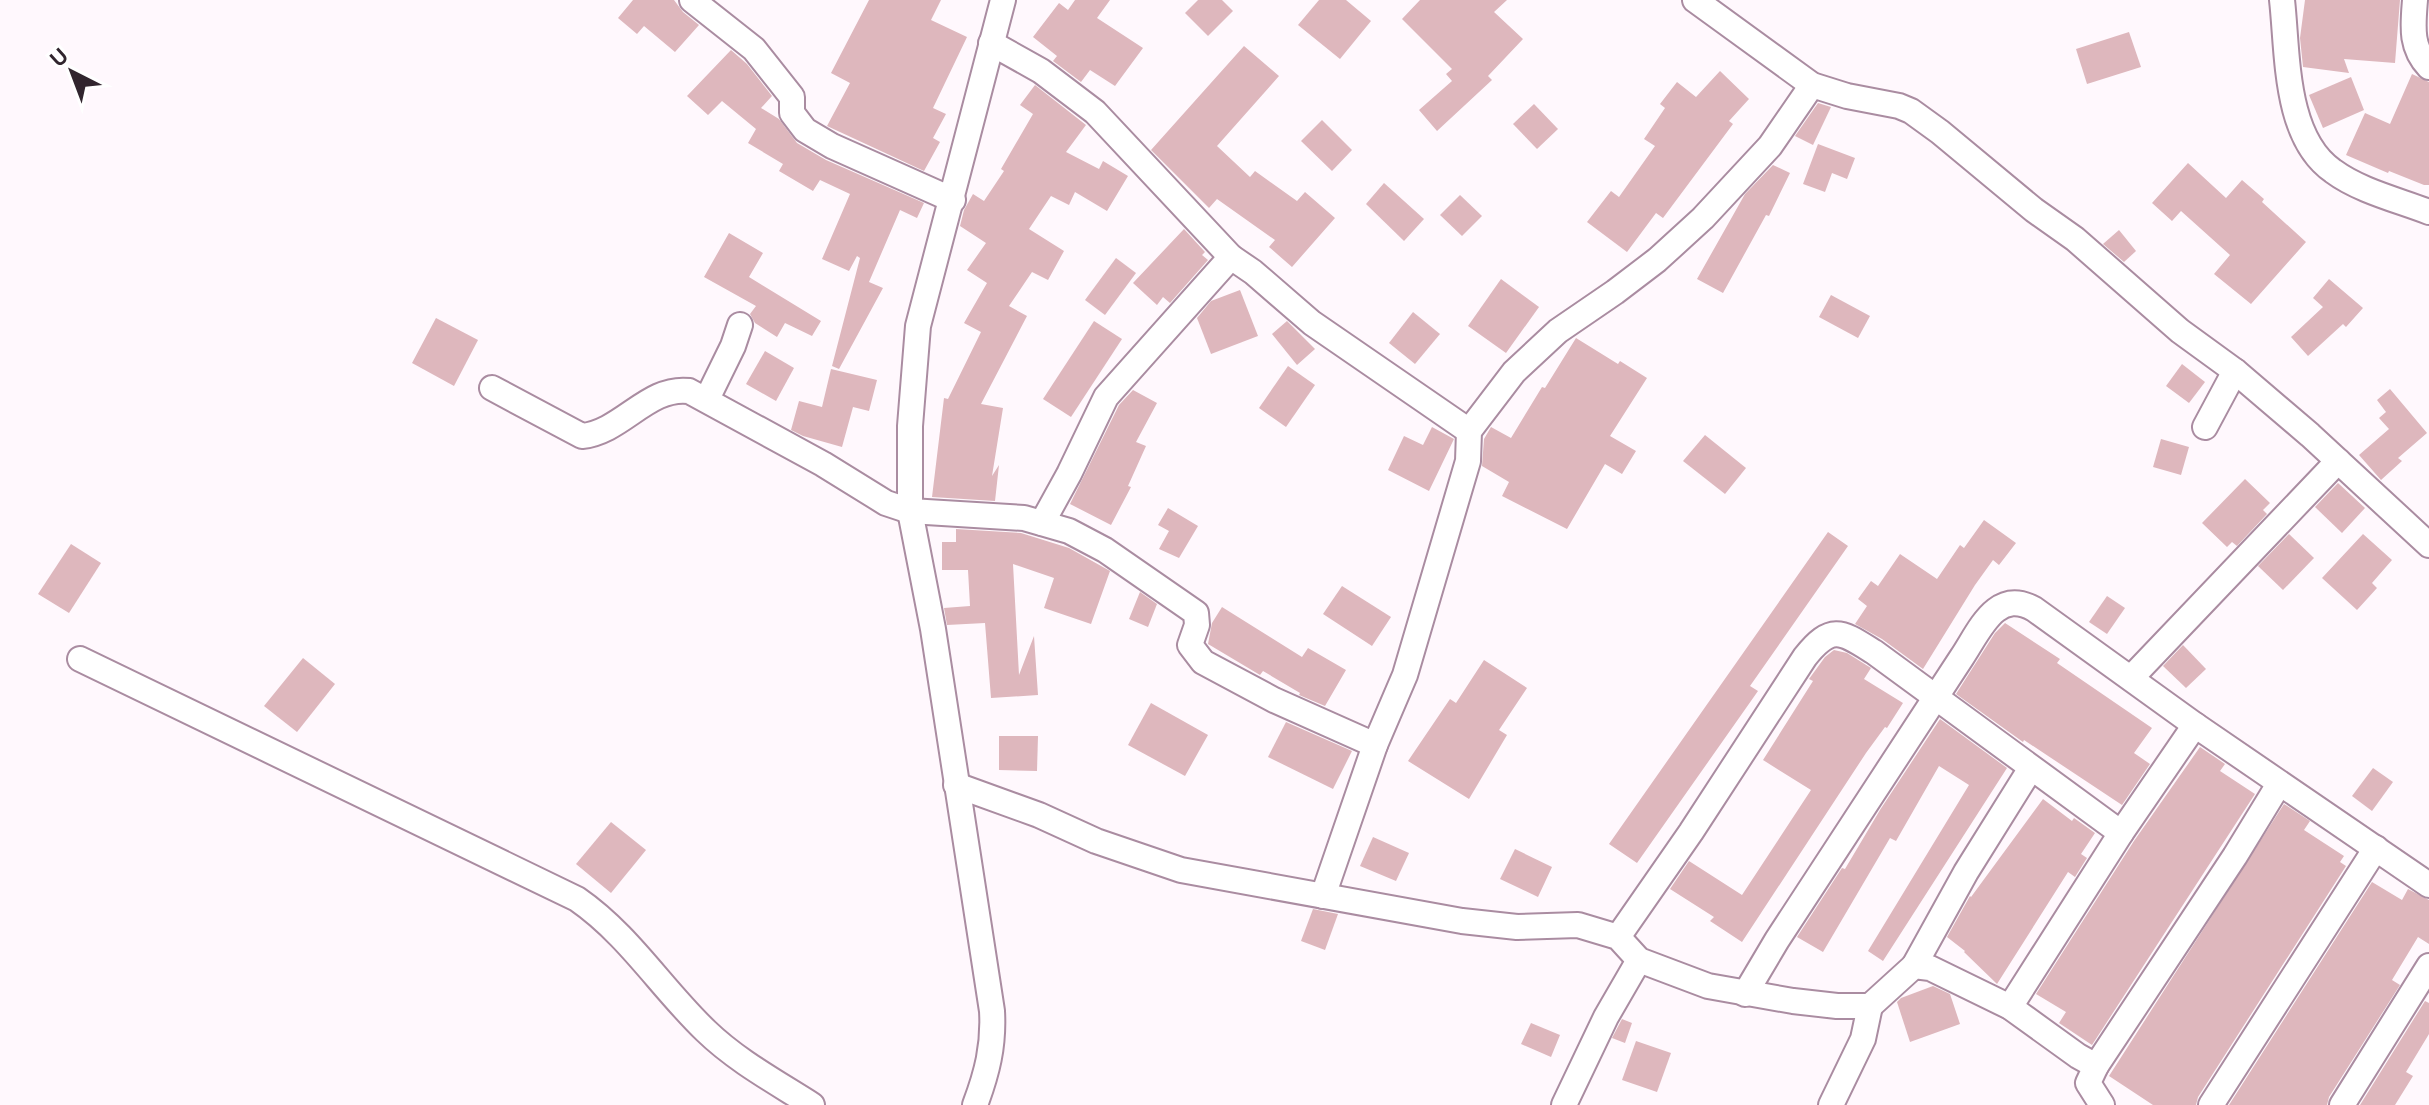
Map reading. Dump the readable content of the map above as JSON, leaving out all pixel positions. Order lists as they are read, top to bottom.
{
  "north": "top left"
}
